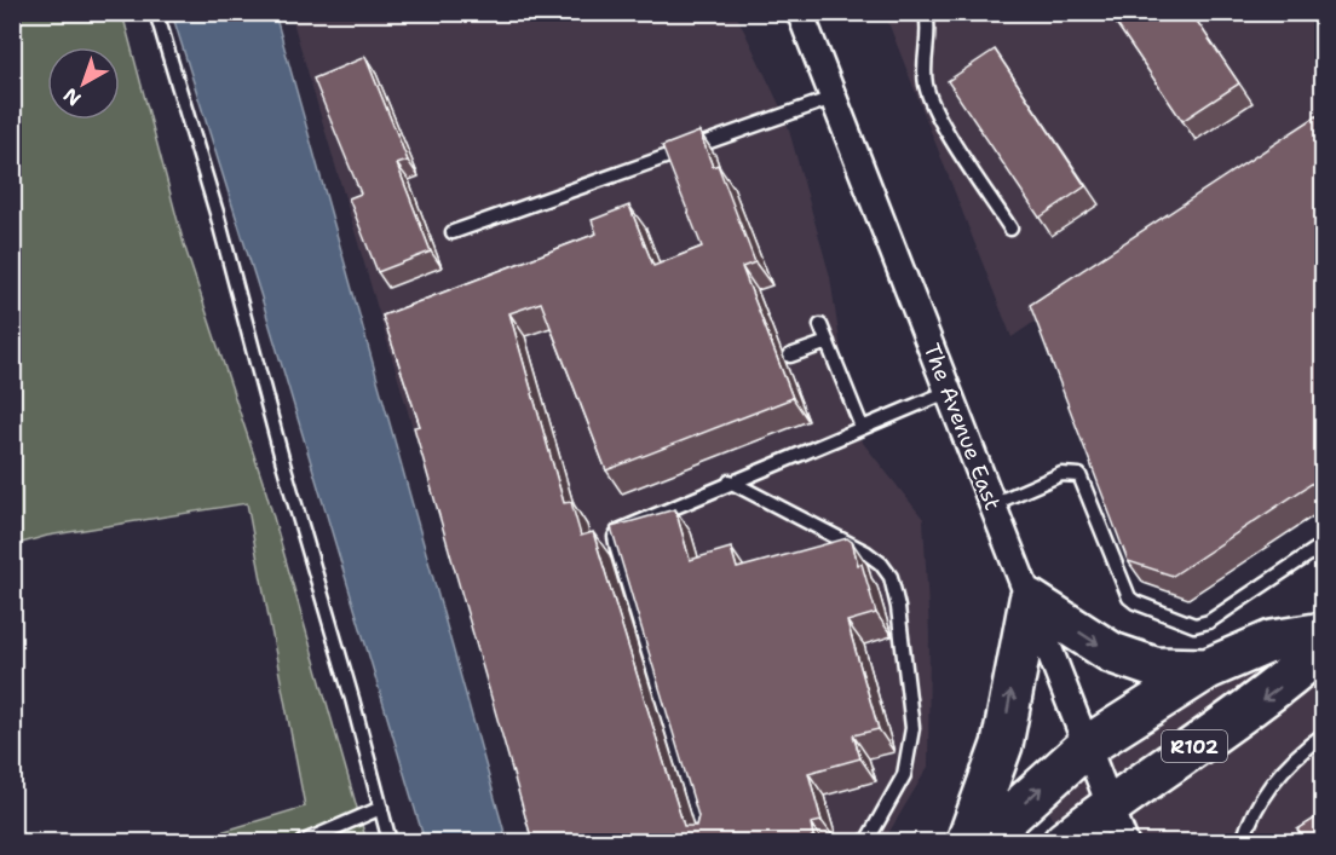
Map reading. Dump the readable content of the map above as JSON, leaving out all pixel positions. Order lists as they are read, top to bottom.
{
  "streets": {
    "main road": ["R102"],
    "street": ["The Avenue East"]
  },
  "crossings": [
    ["The Avenue East", "R102"]
  ],
  "north": "bottom left"
}
